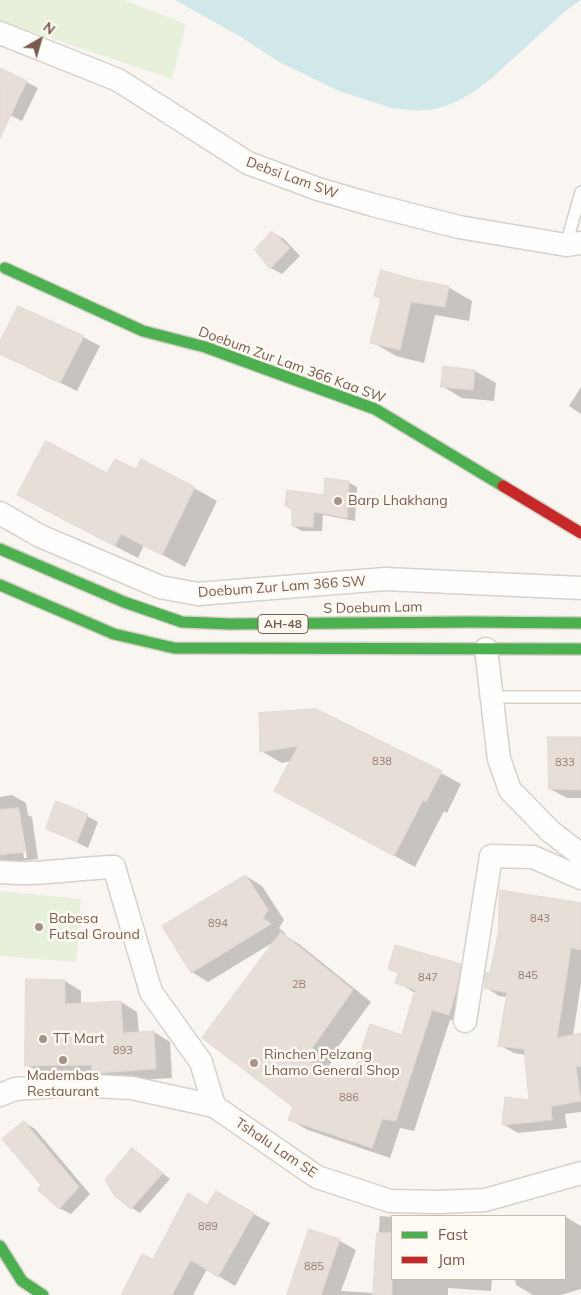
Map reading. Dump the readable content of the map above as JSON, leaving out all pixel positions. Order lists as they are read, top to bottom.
{
  "streets": {
    "main road": ["Doebum Zur Lam 366 Kaa SW", "S Doebum Lam", "AH-48"],
    "street": ["Debsi Lam SW", "Doebum Zur Lam 366 SW", "Tshalu Lam SE"]
  },
  "places": [
    "Barp Lhakhang",
    "Babesa Futsal Ground",
    "TT Mart",
    "Madembas Restaurant",
    "Rinchen Pelzang Lhamo General Shop"
  ],
  "house_numbers": [
    "838",
    "833",
    "843",
    "894",
    "845",
    "847",
    "2B",
    "893",
    "886",
    "889",
    "885"
  ],
  "legend": ["Fast", "Jam"],
  "north": "top right"
}
